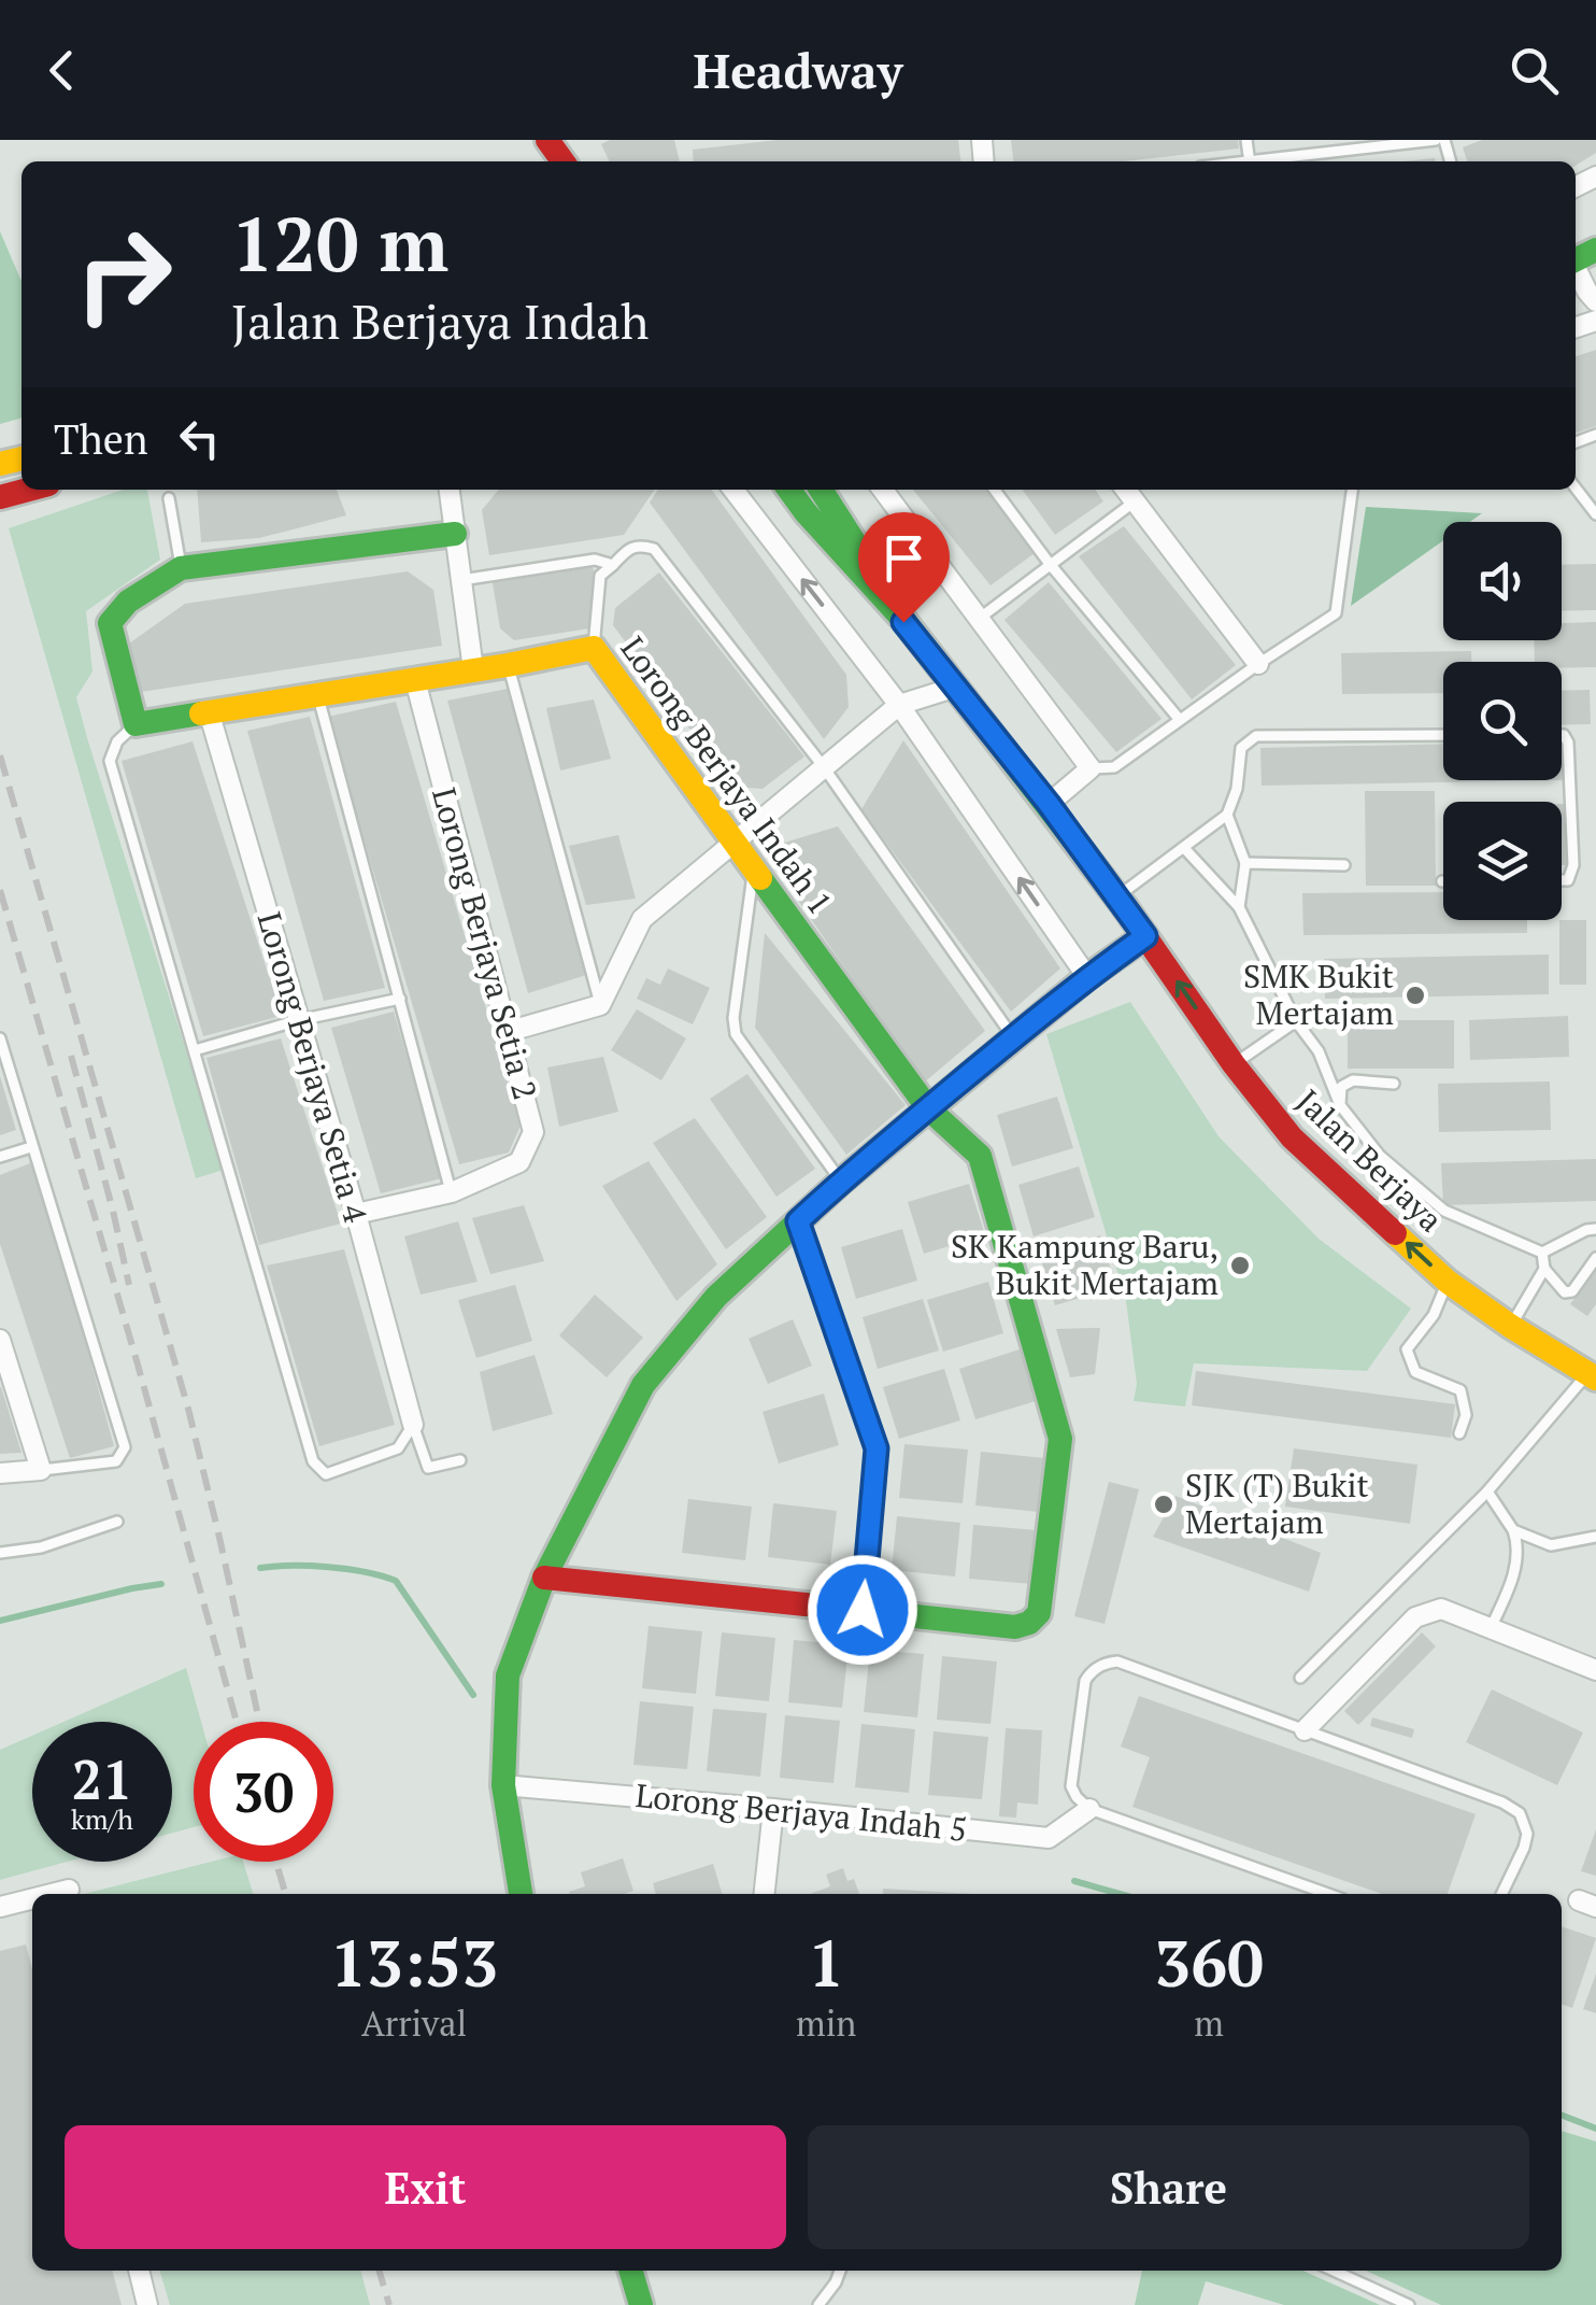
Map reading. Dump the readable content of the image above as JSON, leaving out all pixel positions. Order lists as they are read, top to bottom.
{
  "streets": {
    "street": [
      "Lorong Berjaya Indah 1",
      "Lorong Berjaya Setia 2",
      "Lorong Berjaya Setia 4",
      "Jalan Berjaya",
      "Lorong Berjaya Indah 5"
    ]
  },
  "crossings": [
    ["Lorong Berjaya Indah 1", "Lorong Berjaya Setia 2"],
    ["Lorong Berjaya Indah 1", "Lorong Berjaya Setia 4"],
    ["Lorong Berjaya Setia 2", "Lorong Berjaya Setia 4"]
  ],
  "one_way": ["Jalan Berjaya"],
  "places": ["SMK Bukit Mertajam", "SK Kampung Baru, Bukit Mertajam", "SJK (T) Bukit Mertajam"],
  "page": {
    "header": "Headway",
    "turn": ["120 m", "Jalan Berjaya Indah"],
    "then": "Then",
    "speed": "21 km/h",
    "limit": "30",
    "eta": [
      "13:53",
      "Arrival",
      "1",
      "min",
      "360",
      "m"
    ],
    "buttons": ["Exit", "Share"]
  }
}
